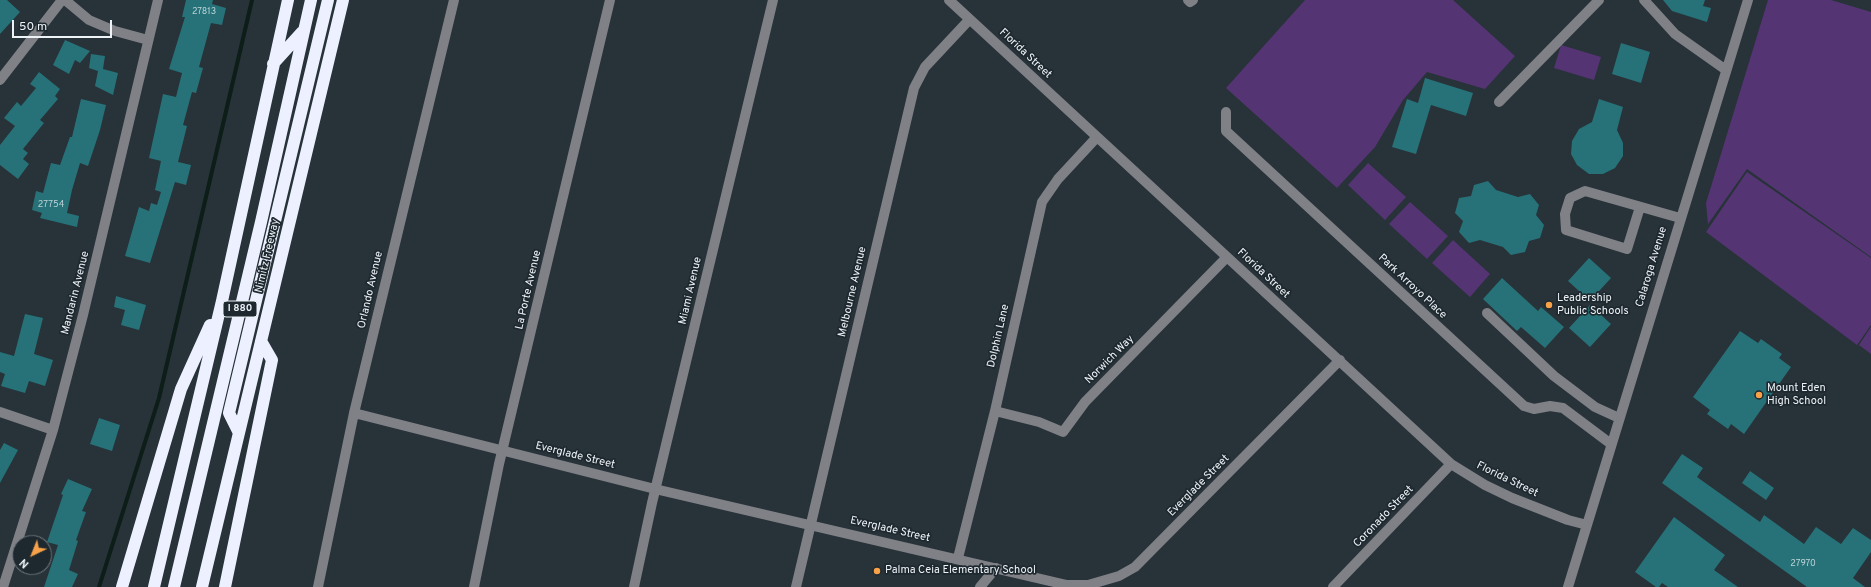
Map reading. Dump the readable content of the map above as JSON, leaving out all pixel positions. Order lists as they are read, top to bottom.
{
  "streets": {
    "highway": ["Nimitz Freeway", "I 880"],
    "street": [
      "Florida Street",
      "Calaroga Avenue",
      "Park Arroyo Place",
      "Orlando Avenue",
      "La Porte Avenue",
      "Miami Avenue",
      "Melbourne Avenue",
      "Mandarin Avenue",
      "Dolphin Lane",
      "Norwich Way",
      "Everglade Street",
      "Coronado Street"
    ]
  },
  "crossings": [
    ["Florida Street", "Calaroga Avenue"],
    ["Florida Street", "Melbourne Avenue"],
    ["Florida Street", "Dolphin Lane"],
    ["Florida Street", "Norwich Way"],
    ["Florida Street", "Everglade Street"],
    ["Florida Street", "Coronado Street"],
    ["Nimitz Freeway", "I 880"],
    ["Calaroga Avenue", "Park Arroyo Place"],
    ["Orlando Avenue", "Everglade Street"],
    ["La Porte Avenue", "Everglade Street"],
    ["Miami Avenue", "Everglade Street"],
    ["Melbourne Avenue", "Everglade Street"],
    ["Dolphin Lane", "Norwich Way"],
    ["Dolphin Lane", "Everglade Street"]
  ],
  "places": ["Leadership Public Schools", "Mount Eden High School", "Palma Ceia Elementary School"],
  "house_numbers": ["27813", "27754", "27970"],
  "scale_bar": "50 m",
  "north": "bottom left"
}
